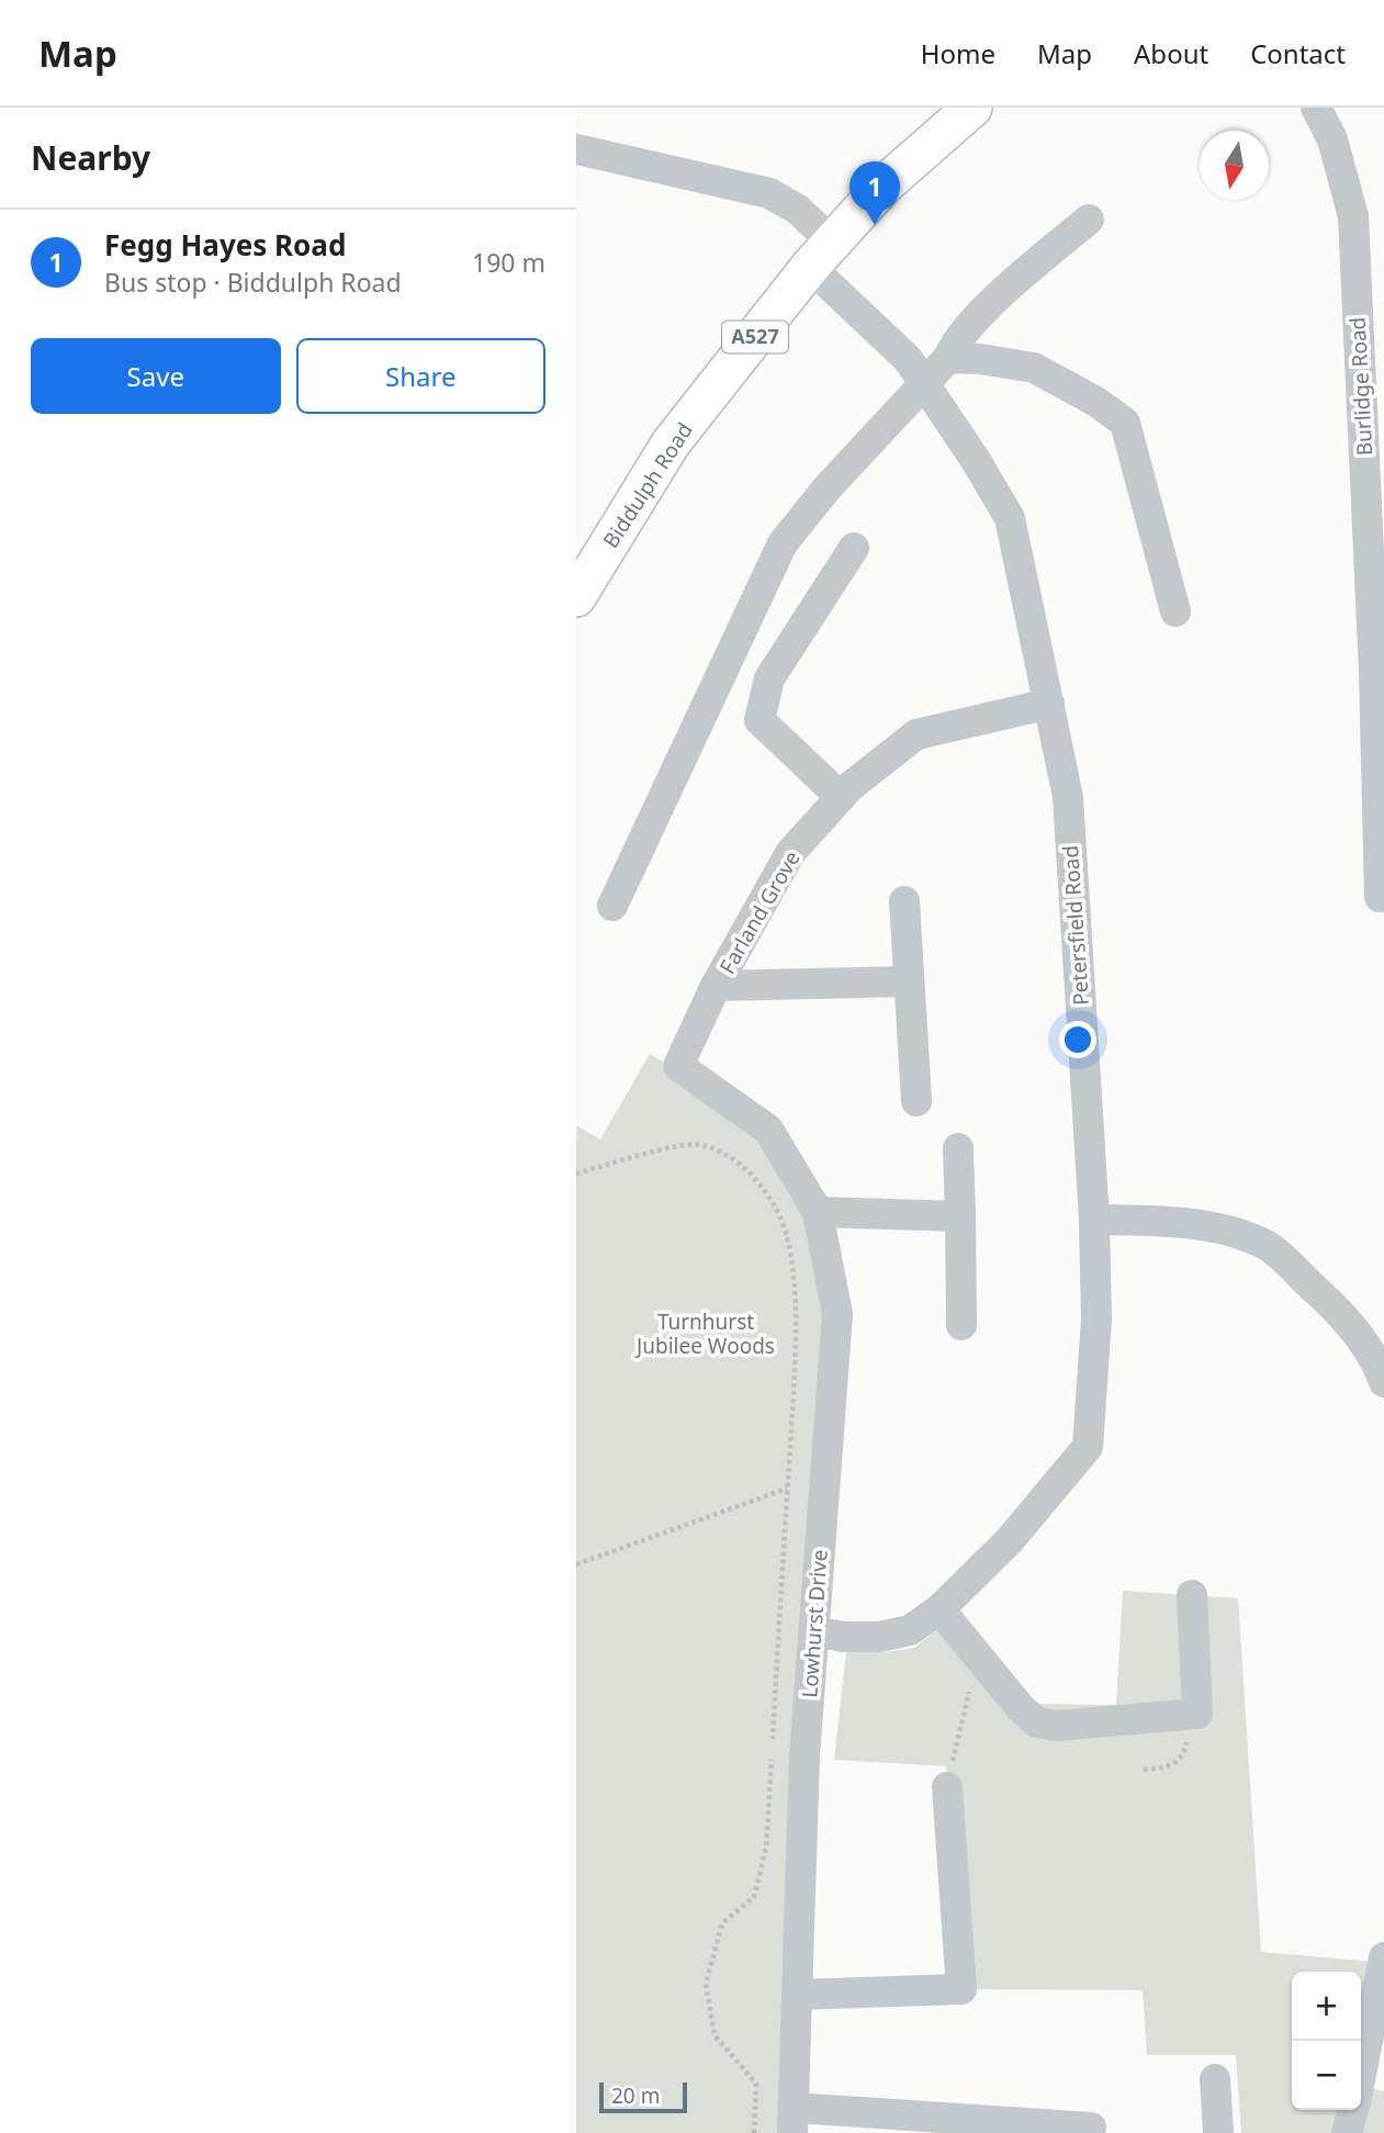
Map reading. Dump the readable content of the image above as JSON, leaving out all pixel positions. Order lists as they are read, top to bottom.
{
  "streets": {
    "main road": ["A527", "Biddulph Road"],
    "street": [
      "Burlidge Road",
      "Farland Grove",
      "Petersfield Road",
      "Lowhurst Drive"
    ]
  },
  "crossings": [
    ["Biddulph Road", "Petersfield Road"],
    ["Farland Grove", "Petersfield Road"],
    ["Farland Grove", "Lowhurst Drive"],
    ["Petersfield Road", "Lowhurst Drive"]
  ],
  "parks": ["Turnhurst Jubilee Woods"],
  "scale_bar": "20 m",
  "north": "bottom",
  "page": {
    "header": "Map",
    "nav": [
      "Home",
      "Map",
      "About",
      "Contact"
    ],
    "heading": "Nearby",
    "pins": "1",
    "list": [
      {
        "mark": "1",
        "name": "Fegg Hayes Road",
        "note": "Bus stop · Biddulph Road",
        "value": "190 m"
      }
    ],
    "buttons": ["Save", "Share"],
    "map_buttons": ["+", "−"],
    "scale": "20 m"
  }
}
